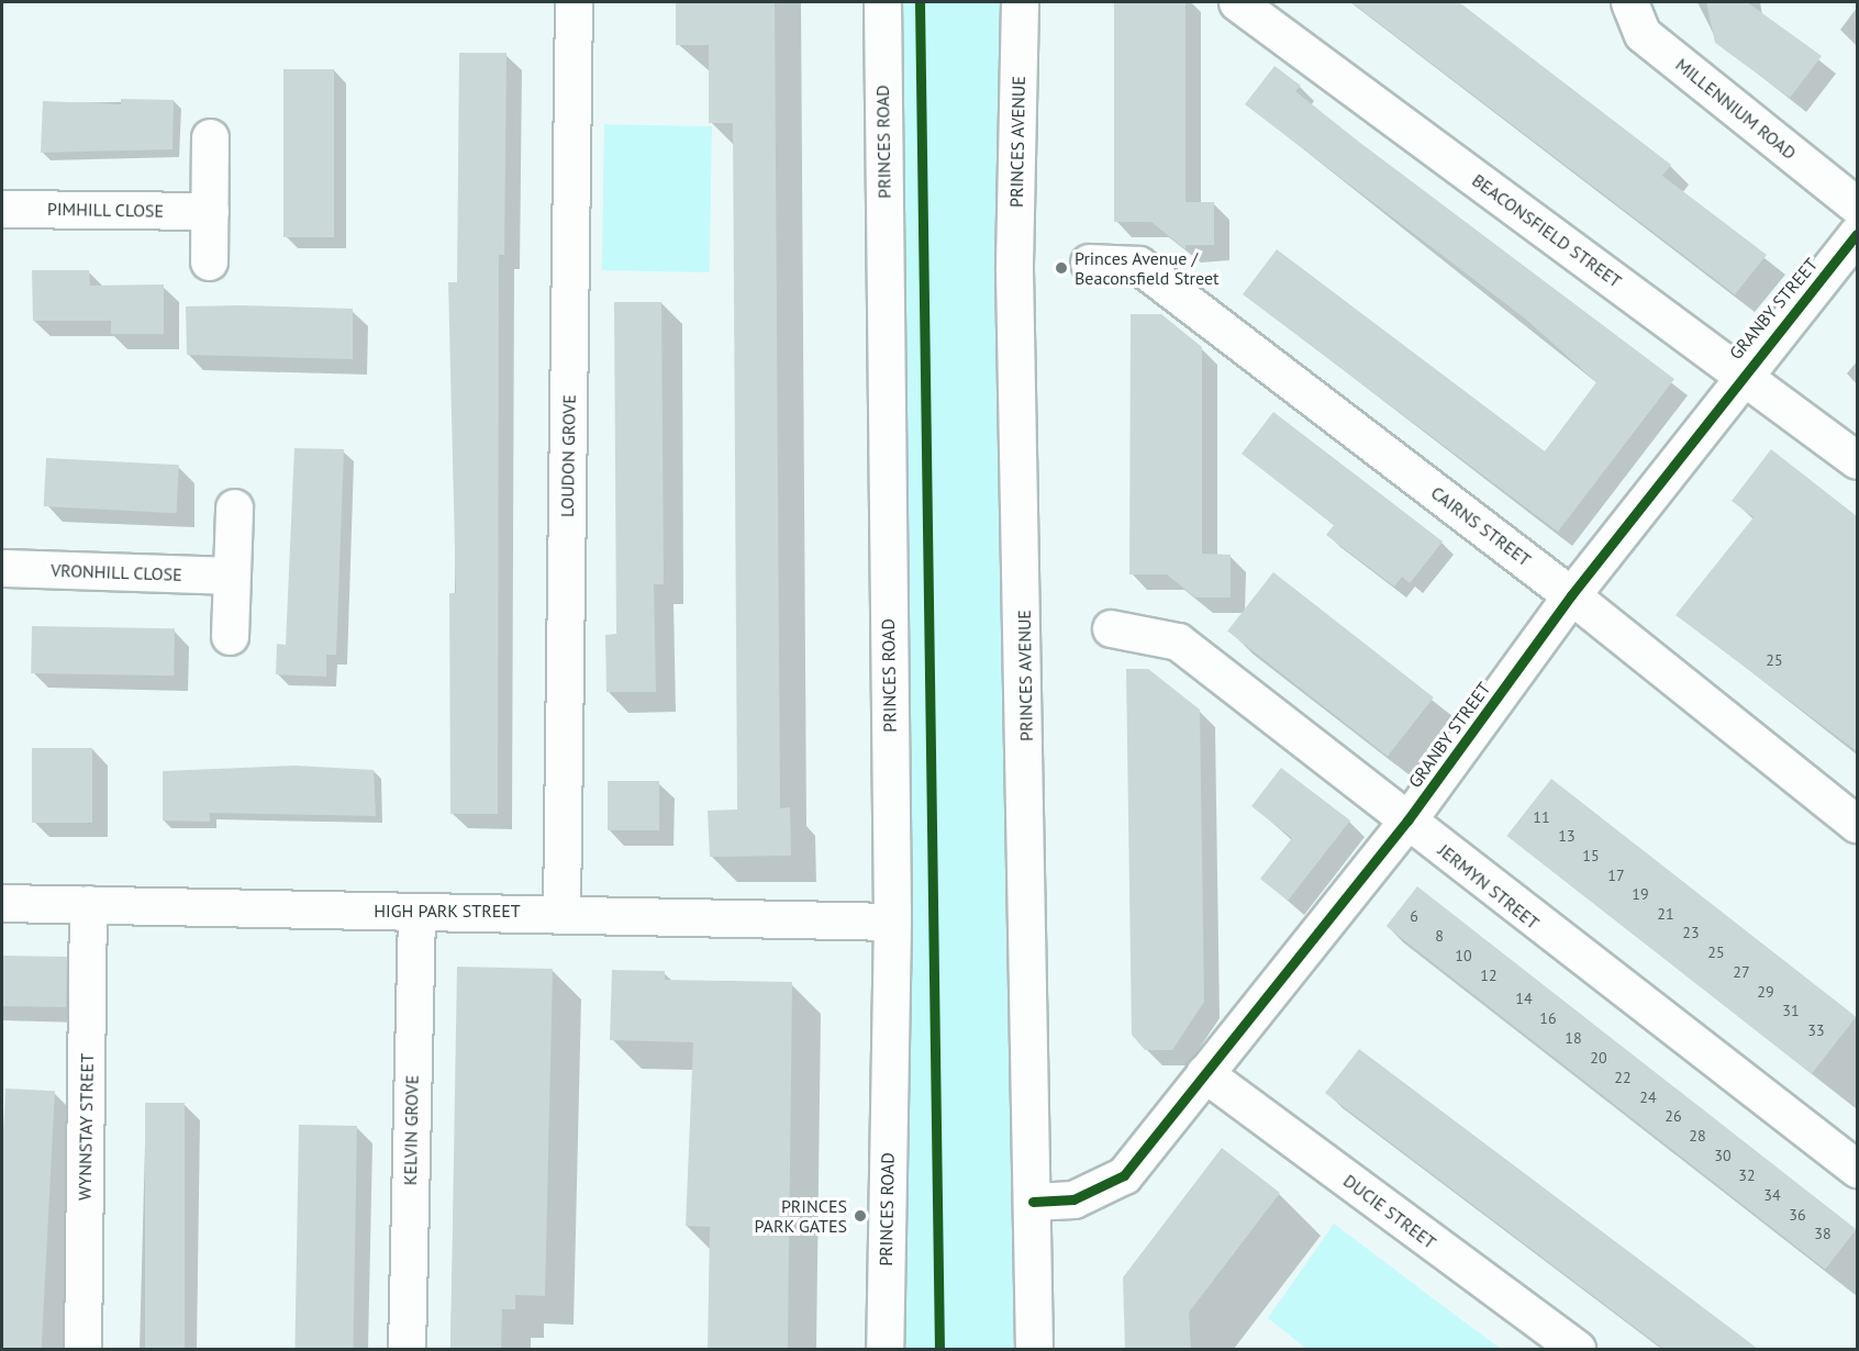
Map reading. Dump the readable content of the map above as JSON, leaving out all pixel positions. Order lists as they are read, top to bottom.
{
  "streets": {
    "street": [
      "MILLENNIUM ROAD",
      "PRINCES ROAD",
      "PRINCES AVENUE",
      "PIMHILL CLOSE",
      "BEACONSFIELD STREET",
      "GRANBY STREET",
      "LOUDON GROVE",
      "CAIRNS STREET",
      "VRONHILL CLOSE",
      "JERMYN STREET",
      "HIGH PARK STREET",
      "WYNNSTAY STREET",
      "KELVIN GROVE",
      "DUCIE STREET"
    ]
  },
  "crossings": [
    ["PRINCES ROAD", "HIGH PARK STREET"],
    ["PRINCES AVENUE", "GRANBY STREET"],
    ["BEACONSFIELD STREET", "GRANBY STREET"],
    ["GRANBY STREET", "CAIRNS STREET"],
    ["GRANBY STREET", "JERMYN STREET"],
    ["GRANBY STREET", "DUCIE STREET"],
    ["LOUDON GROVE", "HIGH PARK STREET"],
    ["HIGH PARK STREET", "WYNNSTAY STREET"],
    ["HIGH PARK STREET", "KELVIN GROVE"]
  ],
  "places": ["Princes Avenue / Beaconsfield Street", "PRINCES PARK GATES"],
  "house_numbers": [
    "25",
    "11",
    "13",
    "15",
    "17",
    "19",
    "21",
    "6",
    "23",
    "8",
    "25",
    "10",
    "27",
    "12",
    "29",
    "14",
    "31",
    "16",
    "33",
    "18",
    "20",
    "22",
    "24",
    "26",
    "28",
    "30",
    "32",
    "34",
    "36",
    "38"
  ]
}
